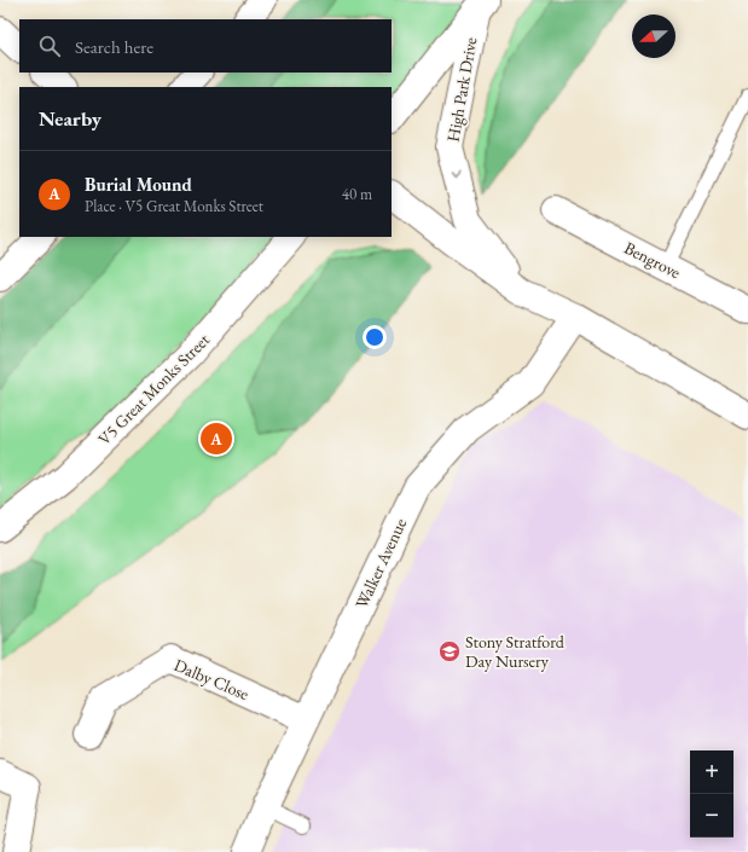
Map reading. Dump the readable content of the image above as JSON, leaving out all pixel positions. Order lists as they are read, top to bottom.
{
  "streets": {
    "street": [
      "High Park Drive",
      "Bengrove",
      "V5 Great Monks Street",
      "Walker Avenue",
      "Dalby Close"
    ]
  },
  "crossings": [
    ["High Park Drive", "Walker Avenue"],
    ["Walker Avenue", "Dalby Close"]
  ],
  "one_way": ["High Park Drive"],
  "places": {
    "school or university": ["Stony Stratford Day Nursery"]
  },
  "north": "left",
  "page": {
    "search": "Search here",
    "heading": "Nearby",
    "list": [
      {
        "mark": "A",
        "name": "Burial Mound",
        "note": "Place · V5 Great Monks Street",
        "value": "40 m"
      }
    ],
    "pins": "A",
    "map_buttons": ["+", "−"]
  }
}
